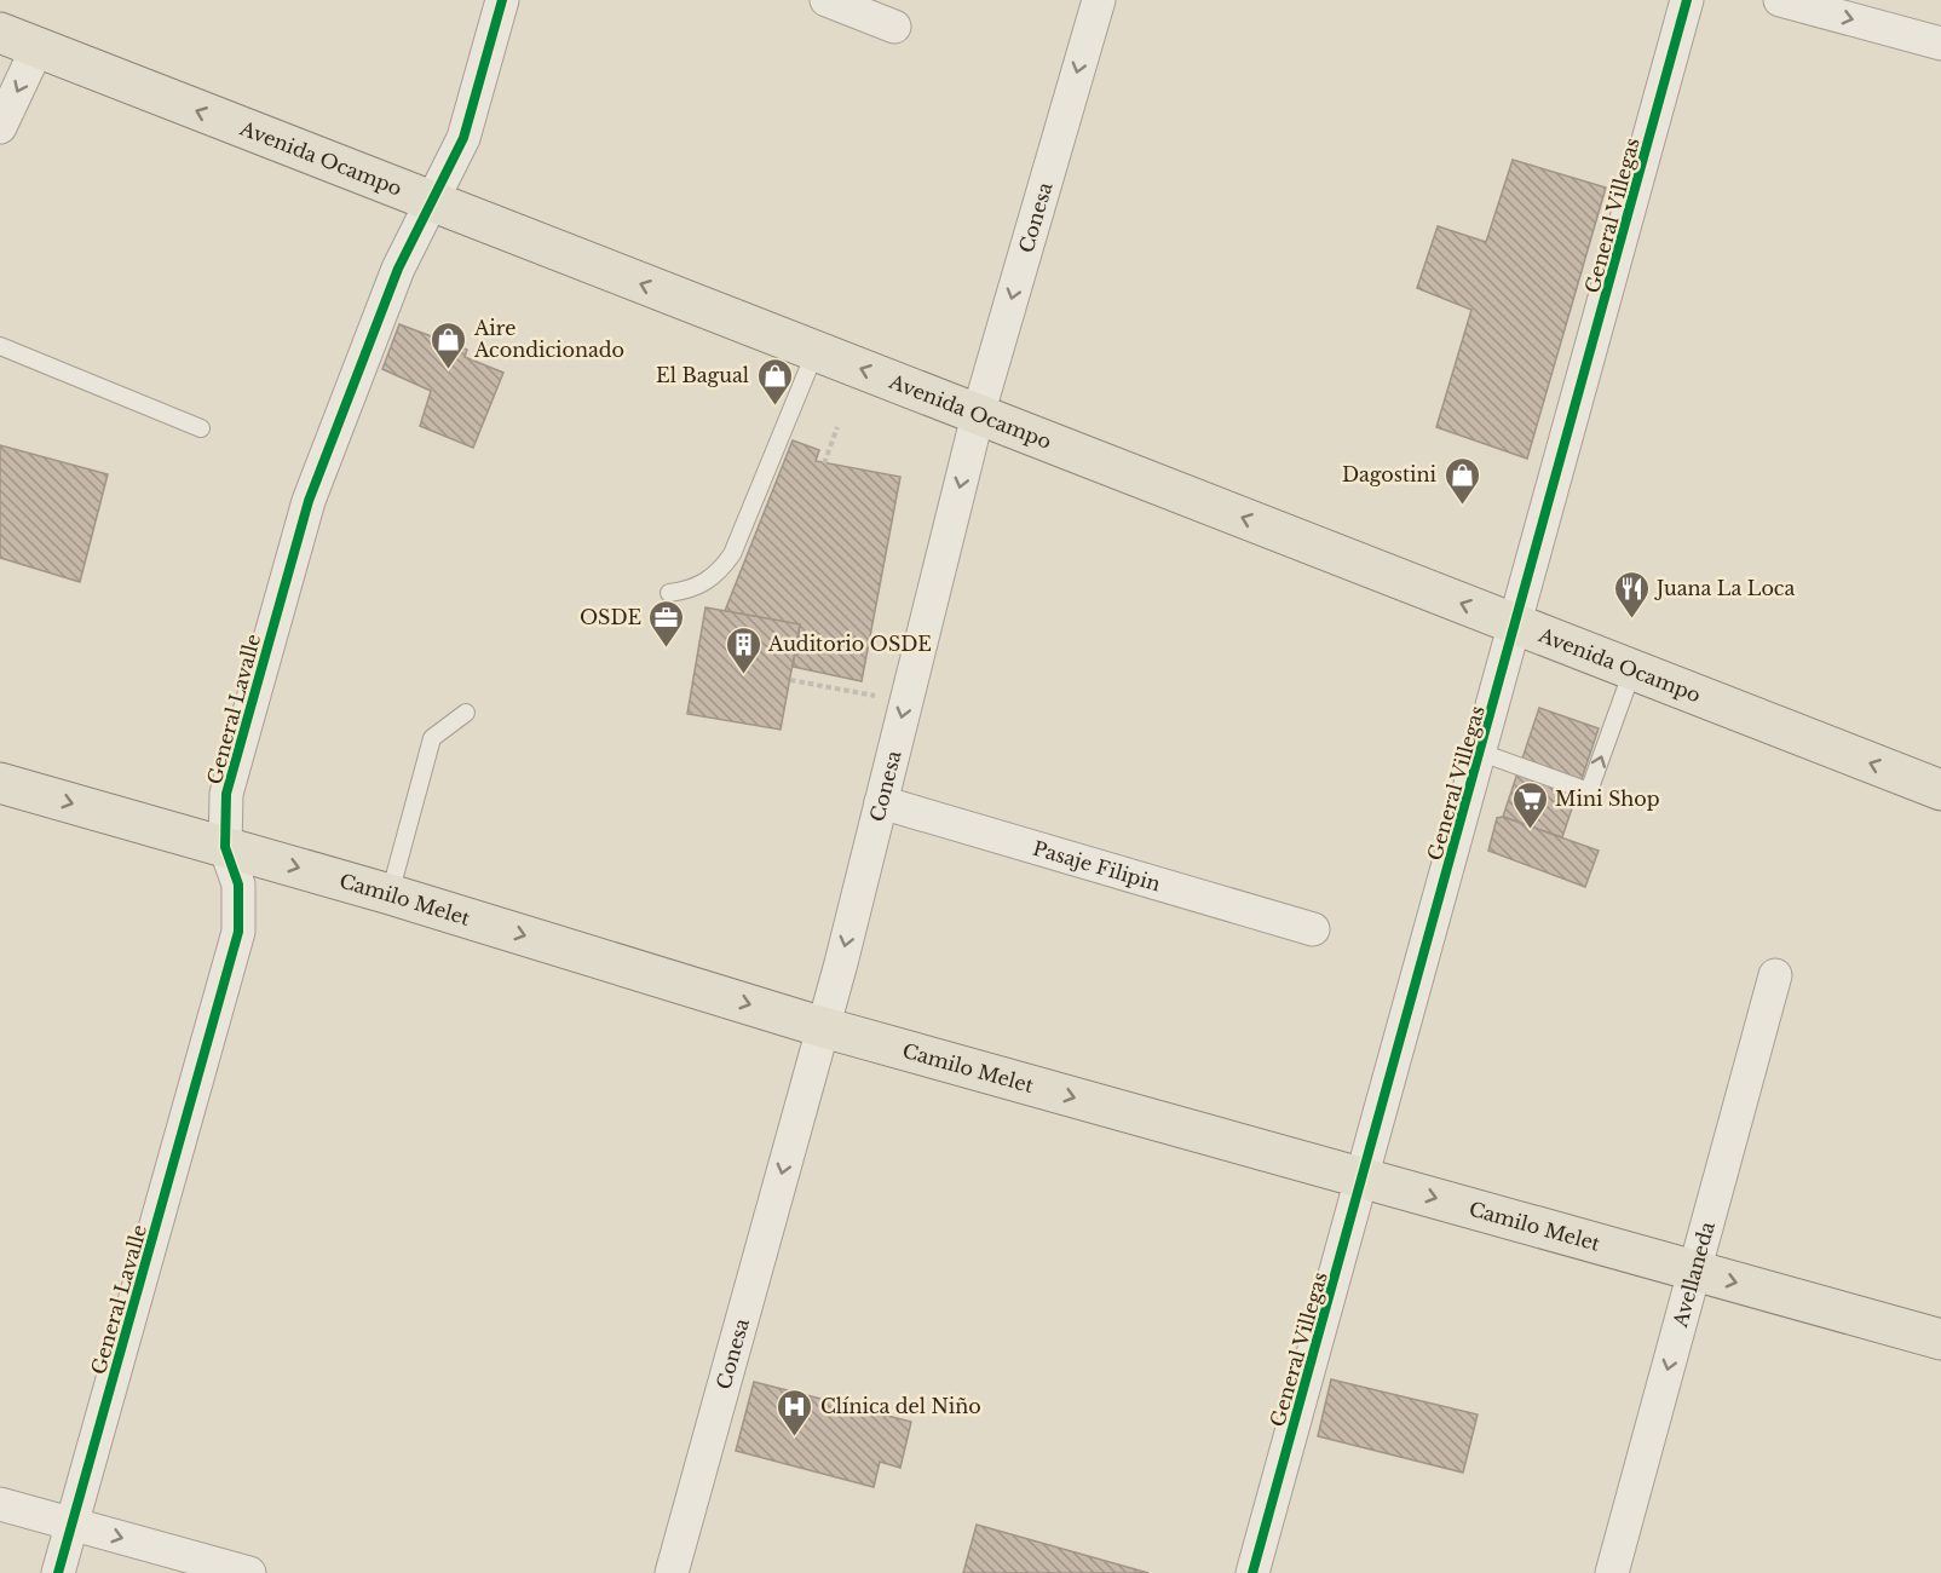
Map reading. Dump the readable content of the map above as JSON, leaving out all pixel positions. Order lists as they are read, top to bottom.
{
  "streets": {
    "main road": ["Avenida Ocampo", "Camilo Melet"],
    "street": [
      "General Villegas",
      "Conesa",
      "General Lavalle",
      "Pasaje Filipin",
      "Avellaneda"
    ]
  },
  "crossings": [
    ["Avenida Ocampo", "General Villegas"],
    ["Avenida Ocampo", "Conesa"],
    ["Avenida Ocampo", "General Lavalle"],
    ["General Villegas", "Camilo Melet"],
    ["Conesa", "Pasaje Filipin"],
    ["Conesa", "Camilo Melet"],
    ["General Lavalle", "Camilo Melet"],
    ["Camilo Melet", "Avellaneda"]
  ],
  "one_way": [
    "Avenida Ocampo",
    "Conesa",
    "Camilo Melet",
    "Avellaneda"
  ],
  "places": {
    "shop": ["Aire Acondicionado", "El Bagual", "Dagostini"],
    "restaurant": ["Juana La Loca"],
    "office": ["OSDE"],
    "building": ["Auditorio OSDE"],
    "supermarket": ["Mini Shop"],
    "hospital": ["Clínica del Niño"]
  }
}
